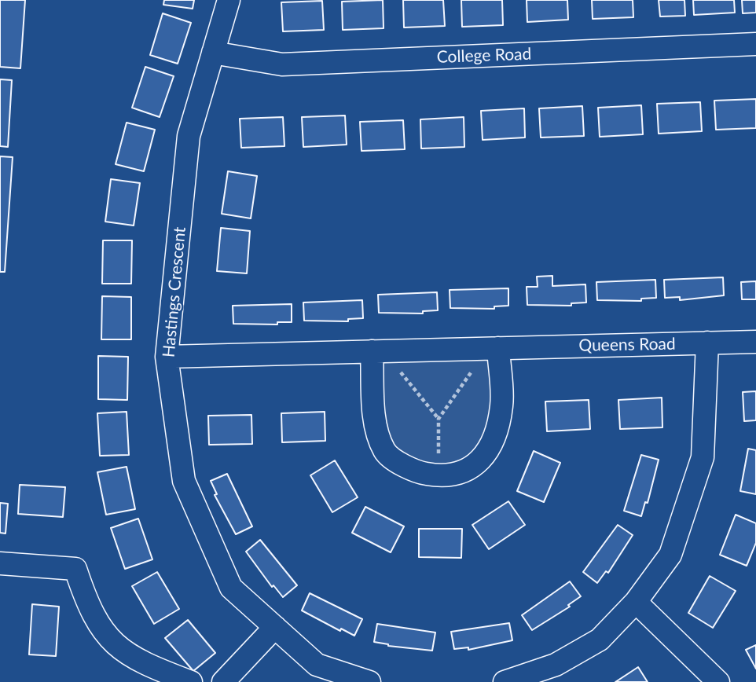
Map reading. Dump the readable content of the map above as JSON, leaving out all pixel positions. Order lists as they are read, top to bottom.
{
  "streets": {
    "street": ["College Road", "Hastings Crescent", "Queens Road"]
  },
  "crossings": [
    ["College Road", "Hastings Crescent"],
    ["Hastings Crescent", "Queens Road"]
  ]
}
